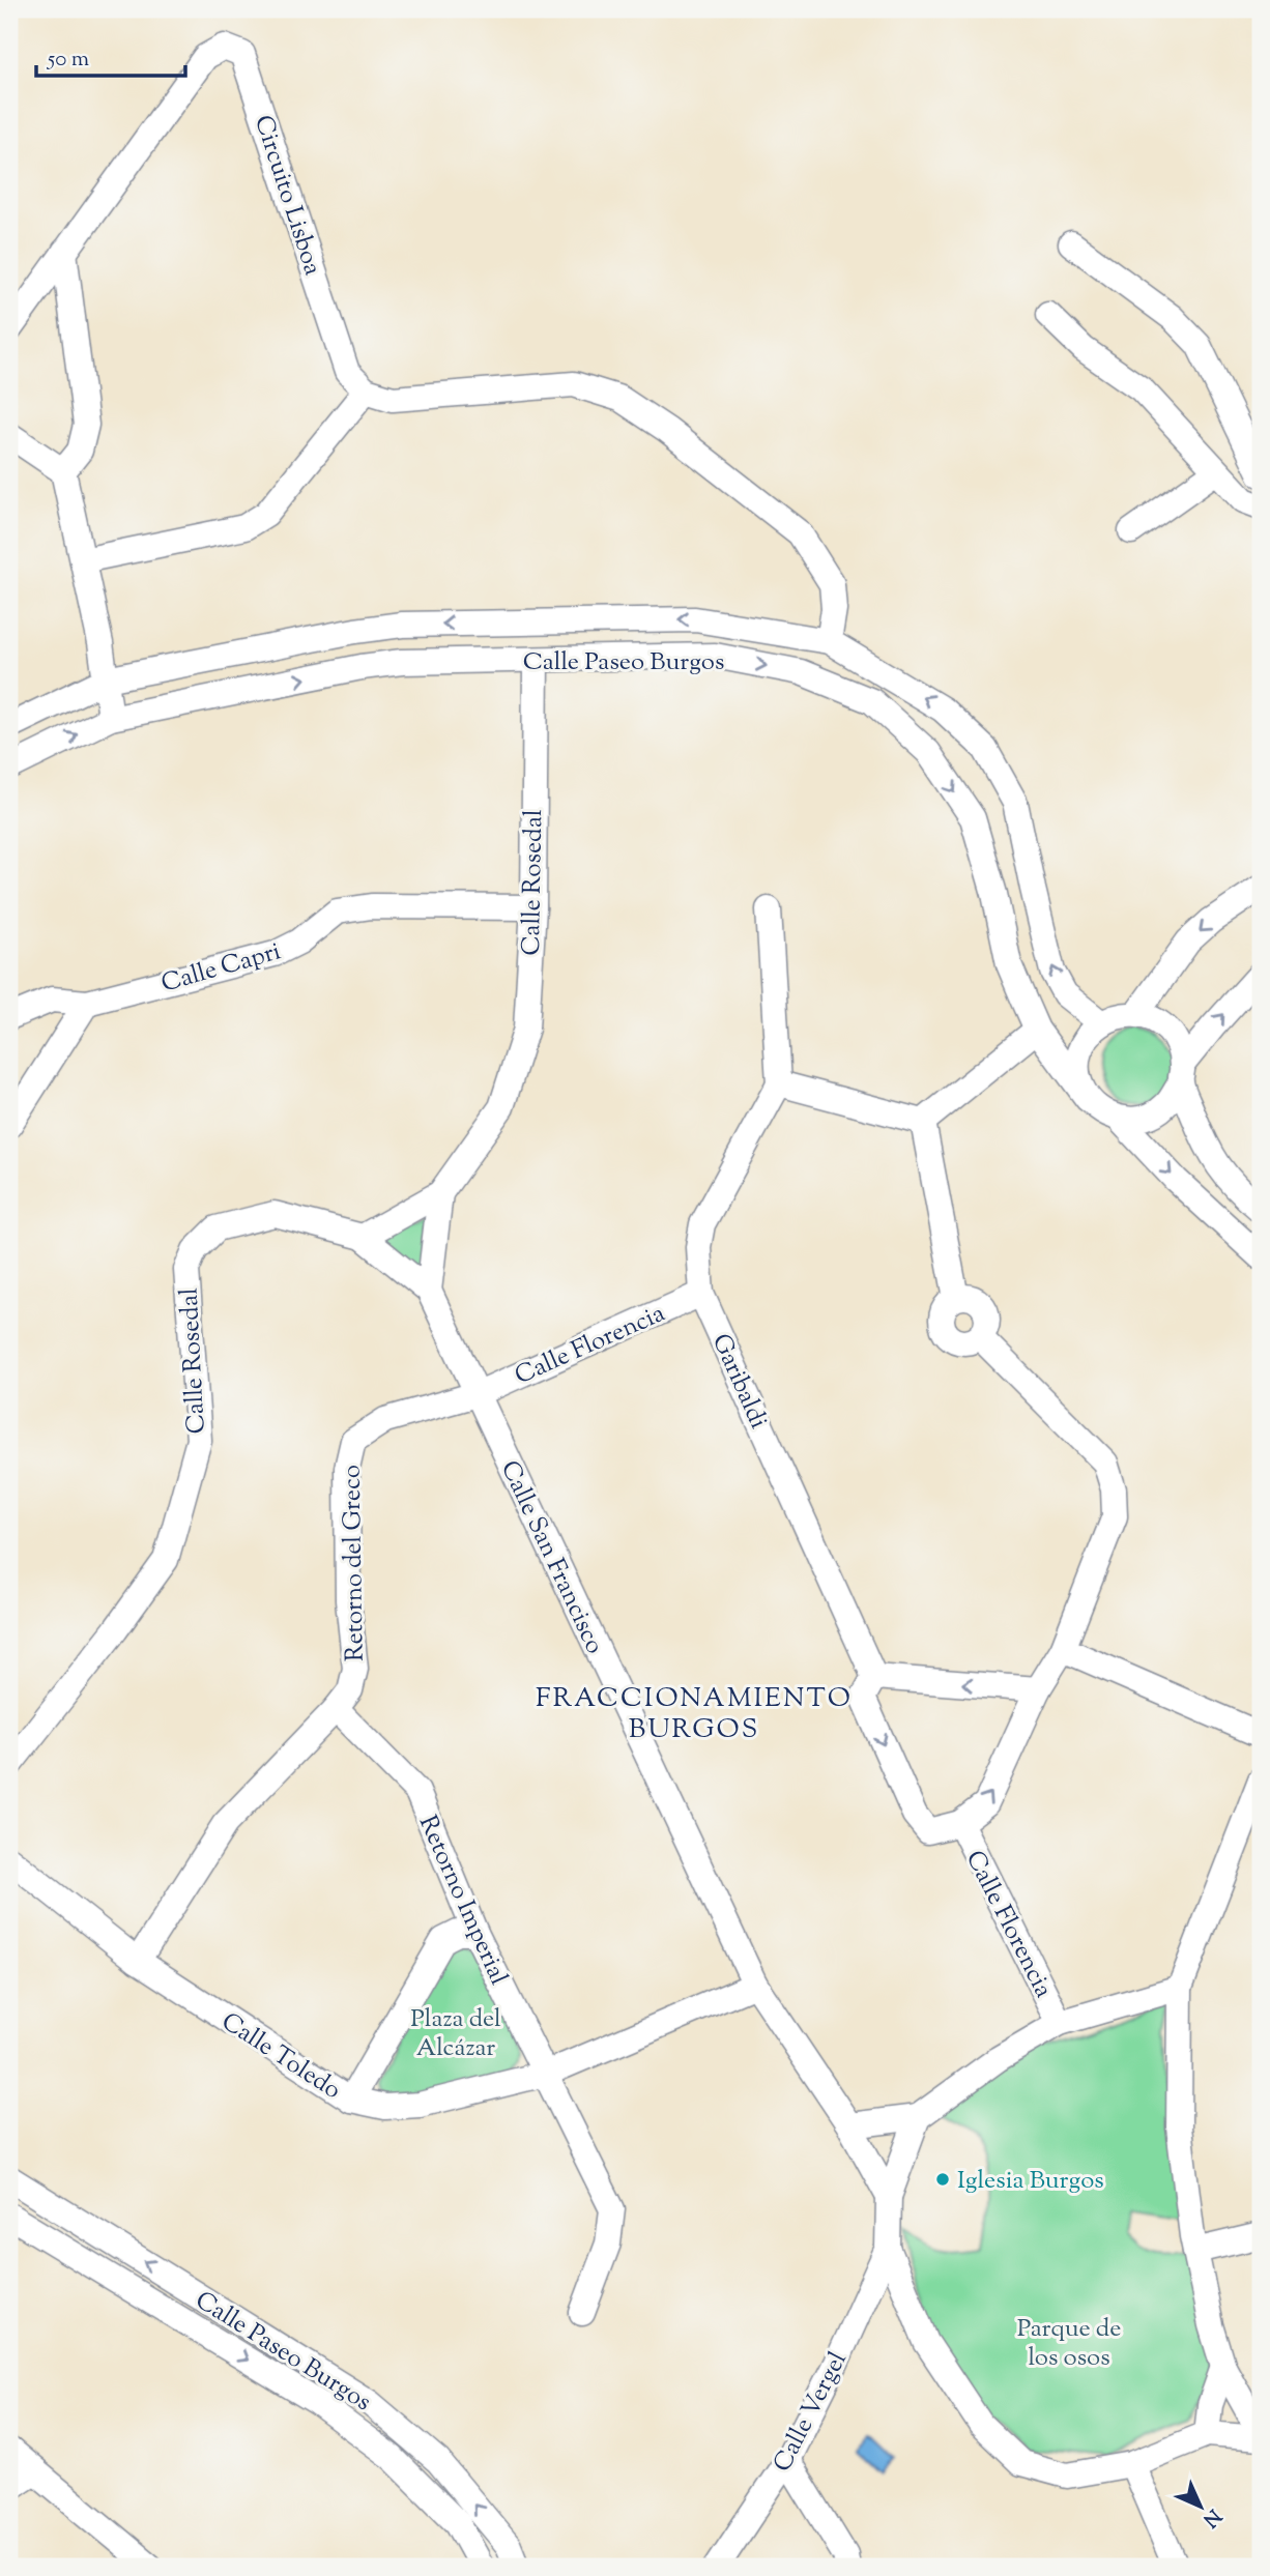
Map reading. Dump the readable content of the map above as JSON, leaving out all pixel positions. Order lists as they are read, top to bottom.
{
  "streets": {
    "street": [
      "Circuito Lisboa",
      "Calle Paseo Burgos",
      "Calle Rosedal",
      "Calle Capri",
      "Calle Florencia",
      "Garibaldi",
      "Calle San Francisco",
      "Retorno del Greco",
      "Retorno Imperial",
      "Calle Toledo",
      "Calle Vergel"
    ]
  },
  "crossings": [
    ["Calle Paseo Burgos", "Calle Rosedal"],
    ["Calle Rosedal", "Calle Capri"],
    ["Calle Rosedal", "Calle San Francisco"],
    ["Calle Florencia", "Garibaldi"],
    ["Calle Florencia", "Calle San Francisco"],
    ["Calle Florencia", "Retorno del Greco"],
    ["Calle San Francisco", "Retorno del Greco"],
    ["Calle San Francisco", "Calle Toledo"],
    ["Retorno del Greco", "Retorno Imperial"],
    ["Retorno del Greco", "Calle Toledo"],
    ["Retorno Imperial", "Calle Toledo"]
  ],
  "districts": ["FRACCIONAMIENTO BURGOS"],
  "parks": ["Plaza del Alcázar", "Parque de los osos"],
  "places": ["Iglesia Burgos"],
  "scale_bar": "50 m",
  "north": "bottom right"
}
